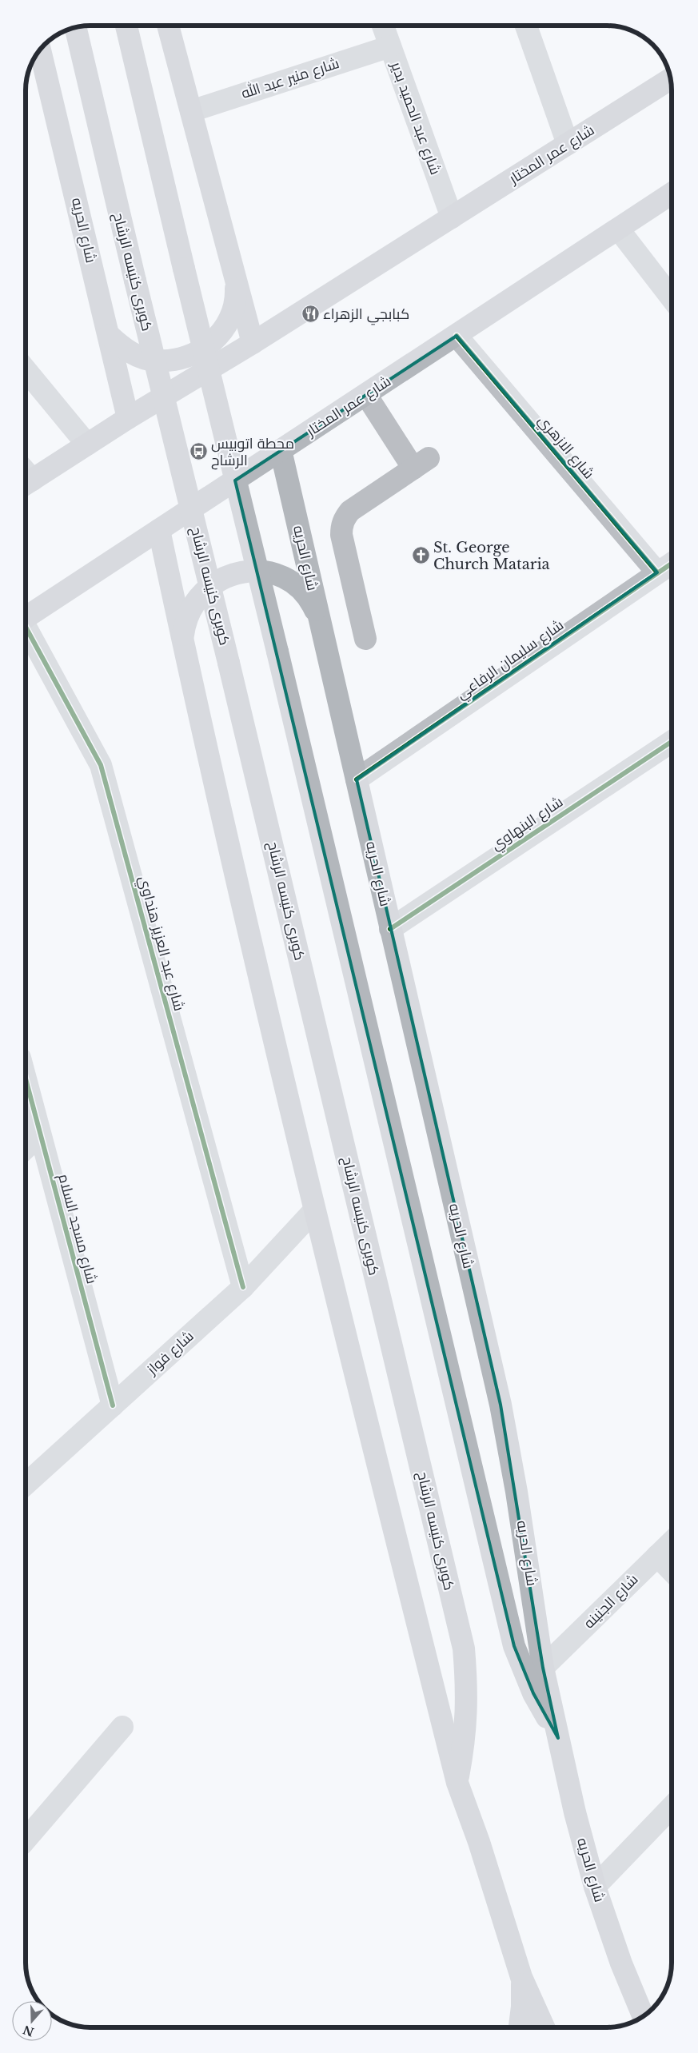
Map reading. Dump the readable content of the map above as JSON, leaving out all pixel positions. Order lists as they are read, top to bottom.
{
  "streets": {
    "main road": ["شارع عمر المختار", "شارع الحريه", "كوبرى كنيسه الرشاح"],
    "street": [
      "شارع منير عبد الله",
      "شارع عبد الحميد بدير",
      "شارع الازهري",
      "شارع سليمان الرفاعي",
      "شارع البنهاوي",
      "شارع عبد العزيز هنداوي",
      "شارع مسجد السلام",
      "شارع فواز",
      "شارع الجنينه"
    ]
  },
  "crossings": [
    ["شارع منير عبد الله", "شارع عبد الحميد بدير"],
    ["شارع عبد الحميد بدير", "شارع عمر المختار"],
    ["شارع عمر المختار", "شارع الحريه"],
    ["شارع عمر المختار", "شارع الازهري"],
    ["شارع الحريه", "شارع سليمان الرفاعي"],
    ["شارع الحريه", "شارع البنهاوي"],
    ["شارع الحريه", "شارع الجنينه"],
    ["شارع الازهري", "شارع سليمان الرفاعي"],
    ["شارع عبد العزيز هنداوي", "شارع فواز"],
    ["شارع مسجد السلام", "شارع فواز"]
  ],
  "places": {
    "restaurant": ["كبابجي الزهراء"],
    "bus stop": ["محطة اتوبيس الرشاح"],
    "church": ["St. George Church Mataria"]
  },
  "north": "bottom"
}
